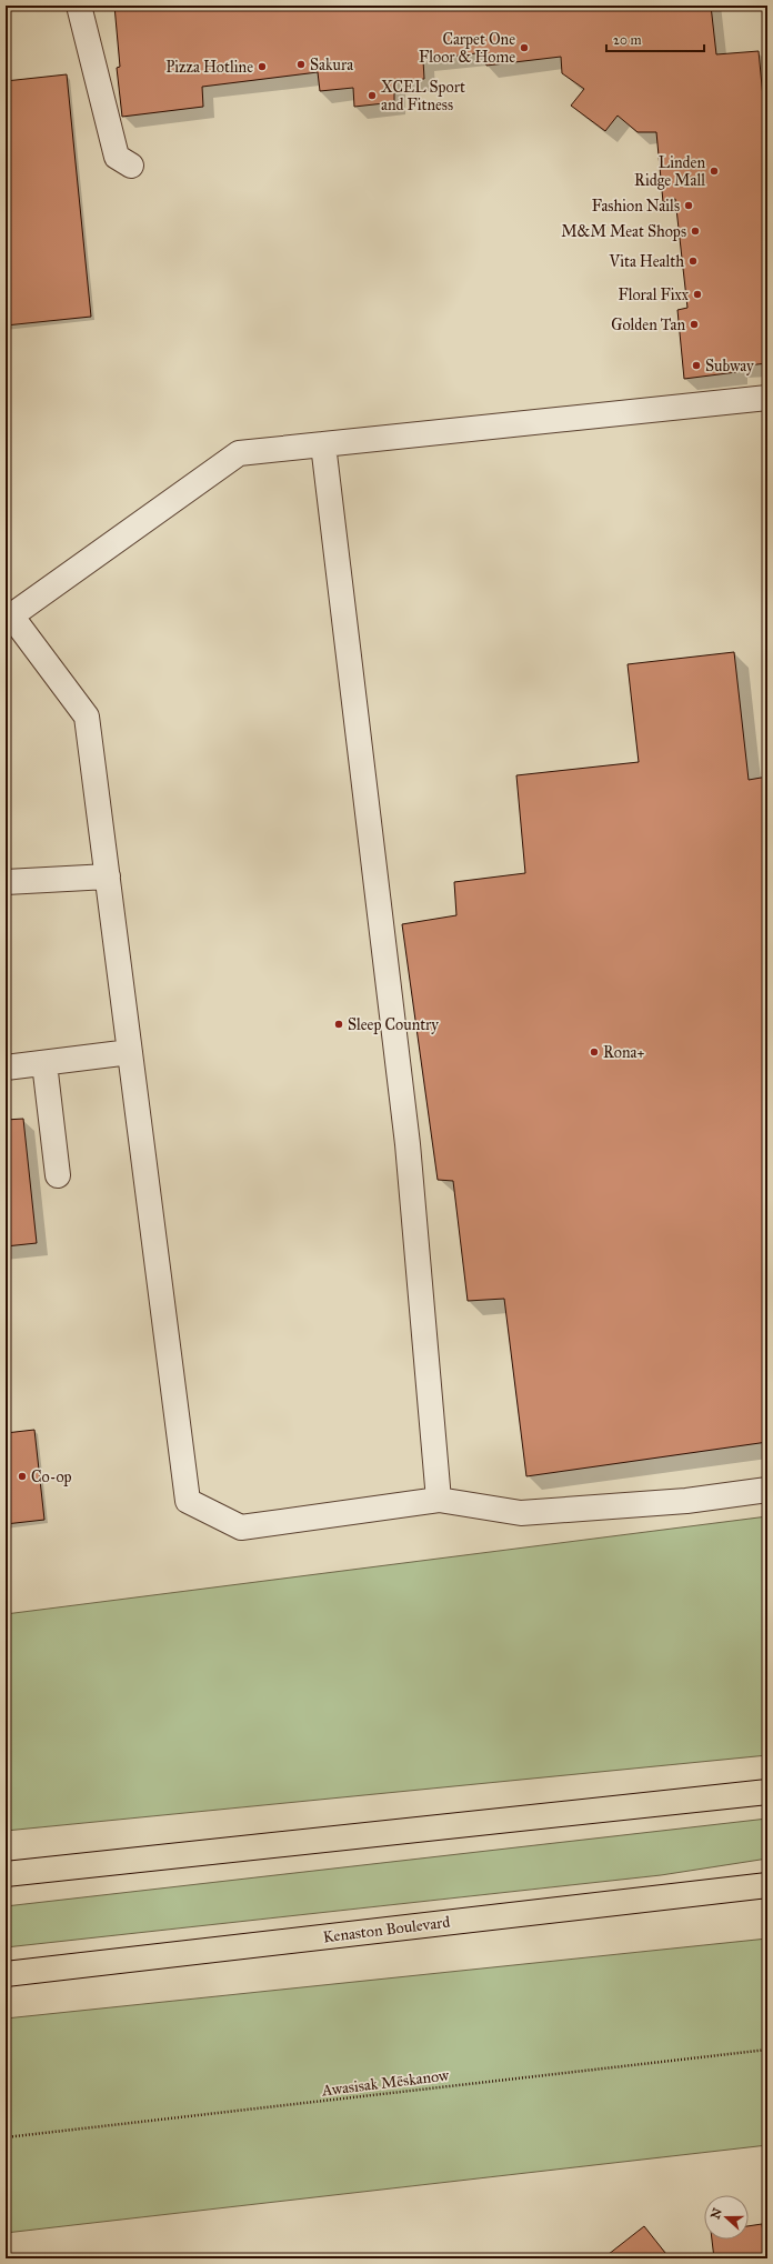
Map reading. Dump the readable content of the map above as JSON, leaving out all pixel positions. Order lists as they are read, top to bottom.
{
  "streets": {
    "main road": ["Kenaston Boulevard"],
    "path": ["Awasisak Mēskanow"]
  },
  "places": [
    "Carpet One Floor & Home",
    "Sakura",
    "Pizza Hotline",
    "XCEL Sport and Fitness",
    "Linden Ridge Mall",
    "Fashion Nails",
    "M&M Meat Shops",
    "Vita Health",
    "Floral Fixx",
    "Golden Tan",
    "Subway",
    "Sleep Country",
    "Rona+",
    "Co-op"
  ],
  "scale_bar": "20 m",
  "north": "left"
}
